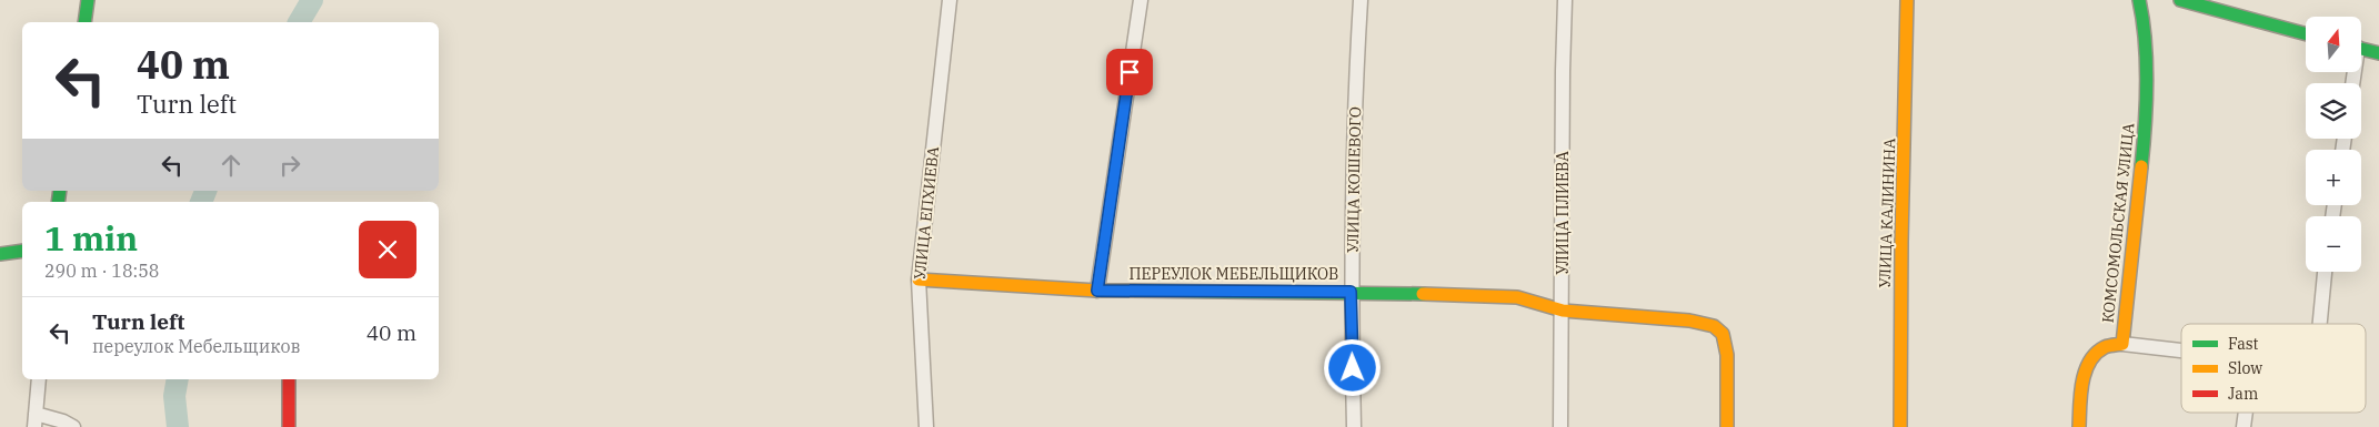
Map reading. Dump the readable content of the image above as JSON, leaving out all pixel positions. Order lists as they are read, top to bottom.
{
  "streets": {
    "street": [
      "УЛИЦА КОШЕВОГО",
      "УЛИЦА ЕПХИЕВА",
      "УЛИЦА ПЛИЕВА",
      "УЛИЦА КАЛИНИНА",
      "КОМСОМОЛЬСКАЯ УЛИЦА",
      "ПЕРЕУЛОК МЕБЕЛЬЩИКОВ"
    ]
  },
  "crossings": [
    ["УЛИЦА КОШЕВОГО", "ПЕРЕУЛОК МЕБЕЛЬЩИКОВ"],
    ["УЛИЦА ЕПХИЕВА", "ПЕРЕУЛОК МЕБЕЛЬЩИКОВ"],
    ["УЛИЦА ПЛИЕВА", "ПЕРЕУЛОК МЕБЕЛЬЩИКОВ"]
  ],
  "legend": ["Fast", "Slow", "Jam"],
  "north": "top",
  "page": {
    "map_buttons": ["+", "−"],
    "turn": ["40 m", "Turn left"],
    "heading": ["1 min", "290 m · 18:58"],
    "list": [
      {
        "name": "Turn left",
        "note": "переулок Мебельщиков",
        "value": "40 m"
      }
    ]
  }
}
